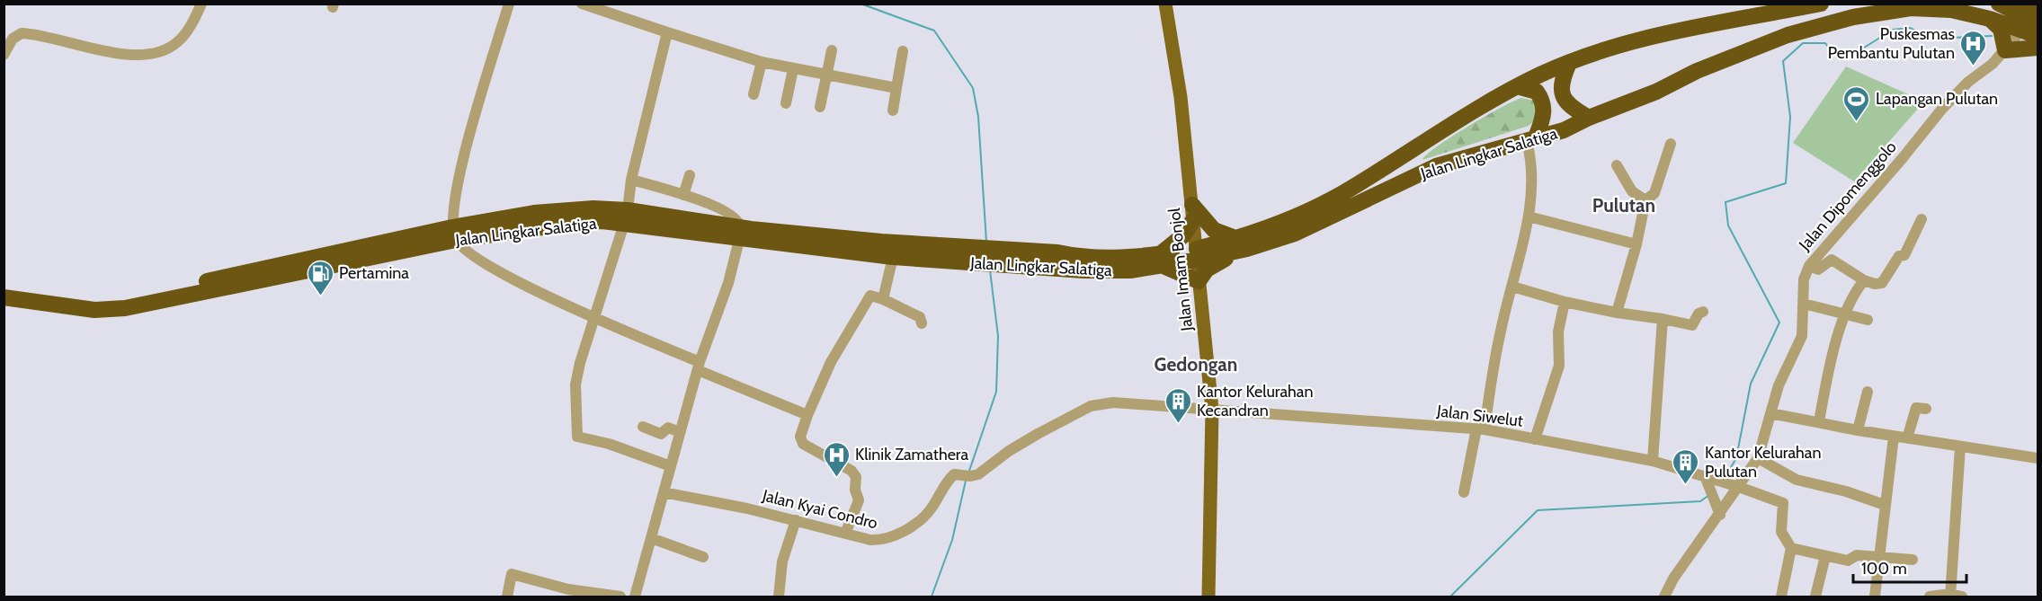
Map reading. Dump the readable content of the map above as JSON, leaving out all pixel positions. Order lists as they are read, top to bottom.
{
  "streets": {
    "highway": ["Jalan Lingkar Salatiga"],
    "main road": ["Jalan Imam Bonjol"],
    "street": ["Jalan Dipomenggolo", "Jalan Siwelut", "Jalan Kyai Condro"]
  },
  "crossings": [
    ["Jalan Lingkar Salatiga", "Jalan Dipomenggolo"],
    ["Jalan Lingkar Salatiga", "Jalan Imam Bonjol"],
    ["Jalan Dipomenggolo", "Jalan Siwelut"],
    ["Jalan Imam Bonjol", "Jalan Siwelut"],
    ["Jalan Imam Bonjol", "Jalan Kyai Condro"],
    ["Jalan Siwelut", "Jalan Kyai Condro"]
  ],
  "districts": ["Pulutan", "Gedongan"],
  "places": {
    "hospital": ["Puskesmas Pembantu Pulutan", "Klinik Zamathera"],
    "sports": ["Lapangan Pulutan"],
    "fuel station": ["Pertamina"],
    "building": ["Kantor Kelurahan Kecandran", "Kantor Kelurahan Pulutan"]
  },
  "scale_bar": "100 m"
}
